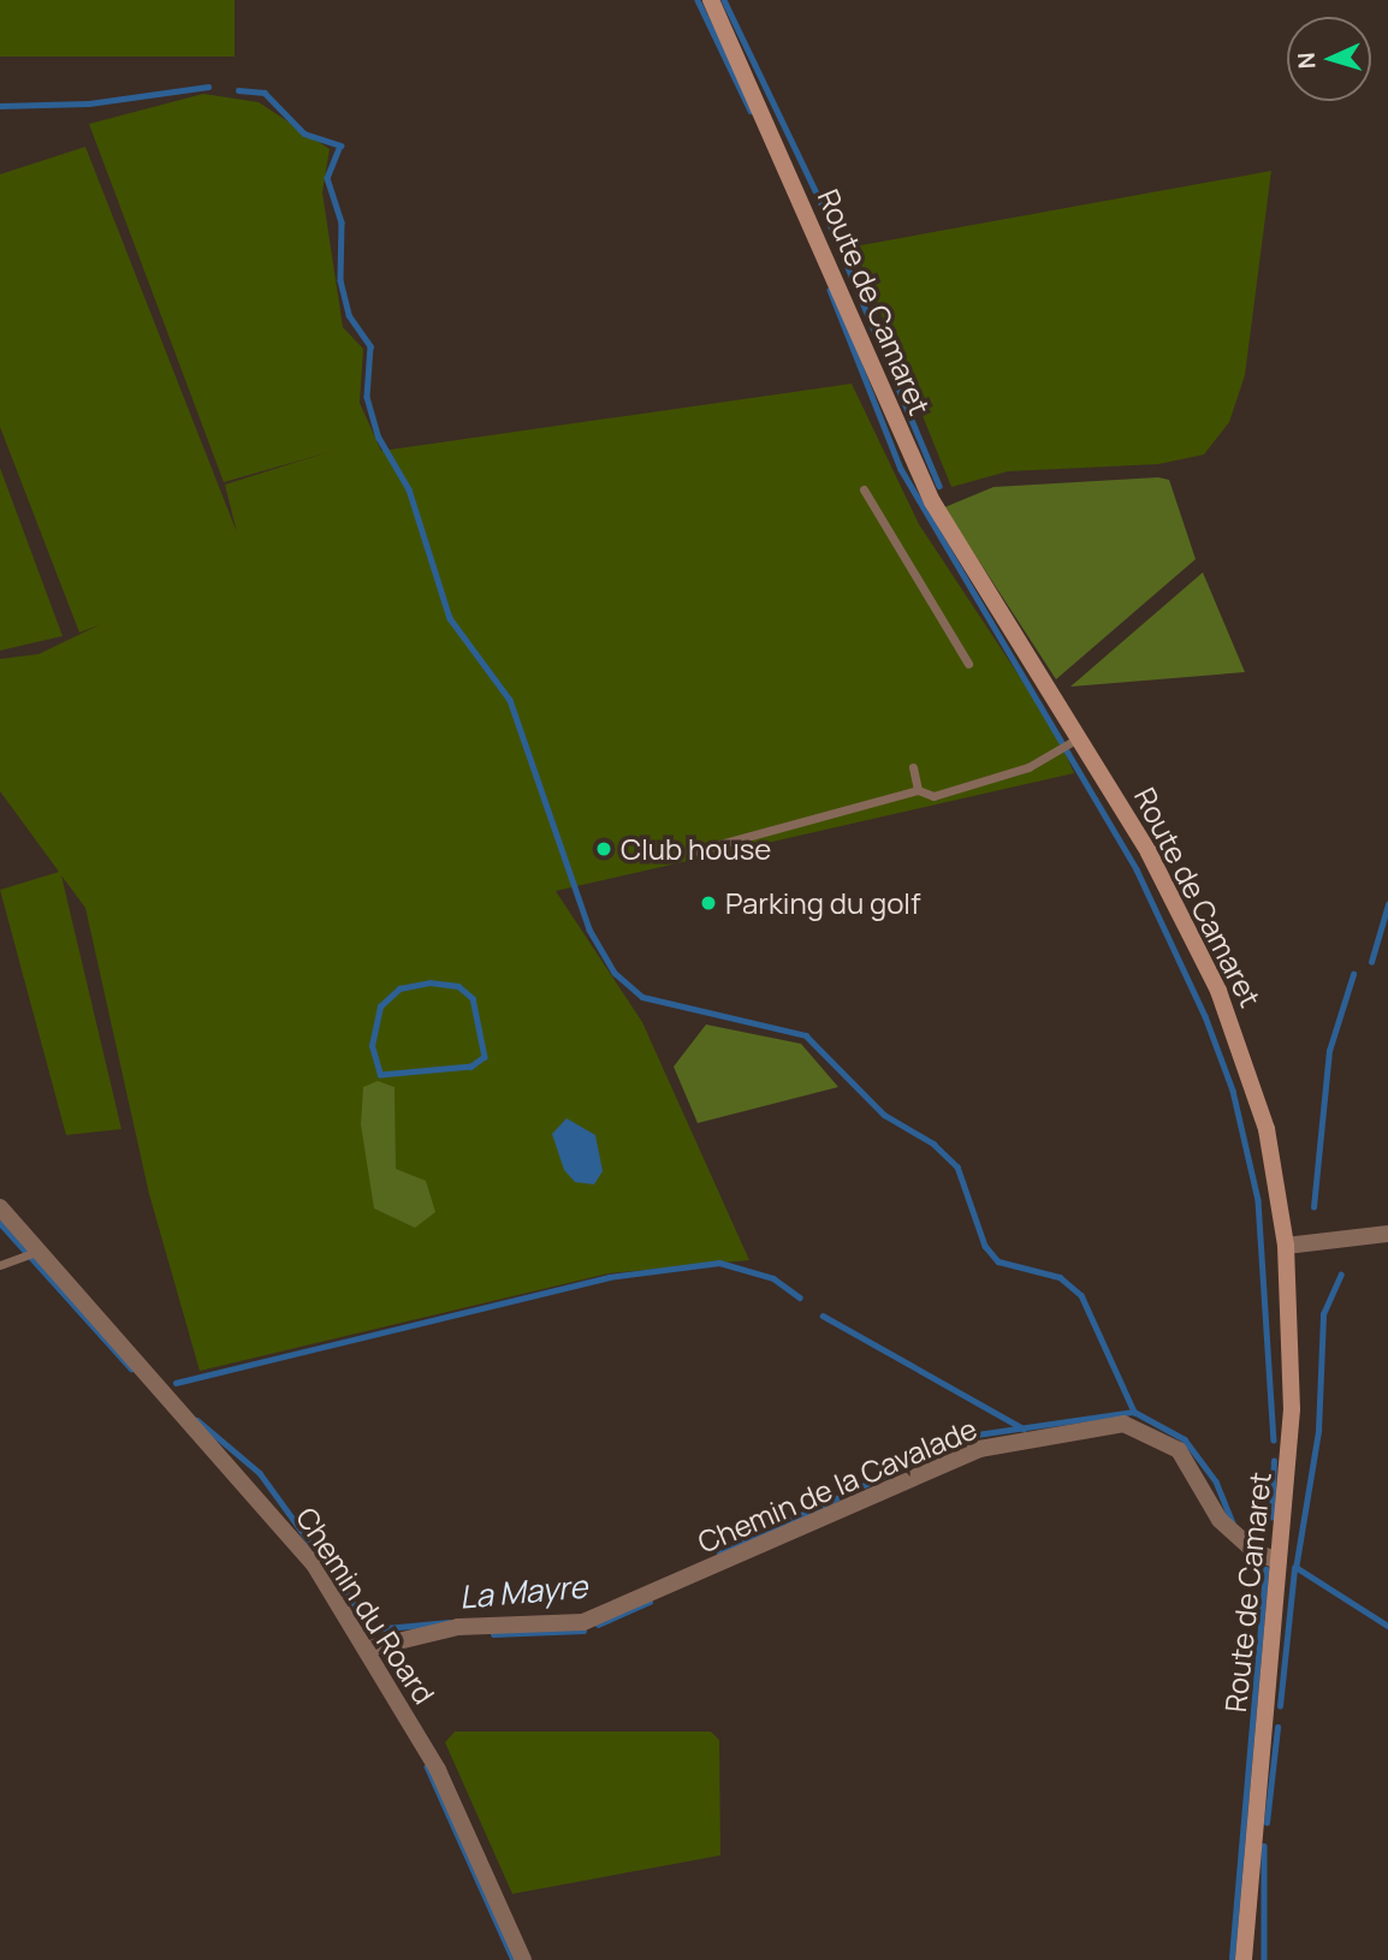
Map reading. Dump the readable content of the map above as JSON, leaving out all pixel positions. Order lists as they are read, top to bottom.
{
  "streets": {
    "main road": ["Route de Camaret"],
    "street": ["Chemin de la Cavalade", "Chemin du Roard"]
  },
  "crossings": [
    ["Route de Camaret", "Chemin de la Cavalade"],
    ["Chemin de la Cavalade", "Chemin du Roard"]
  ],
  "water": ["La Mayre"],
  "places": ["Club house", "Parking du golf"],
  "north": "left"
}
